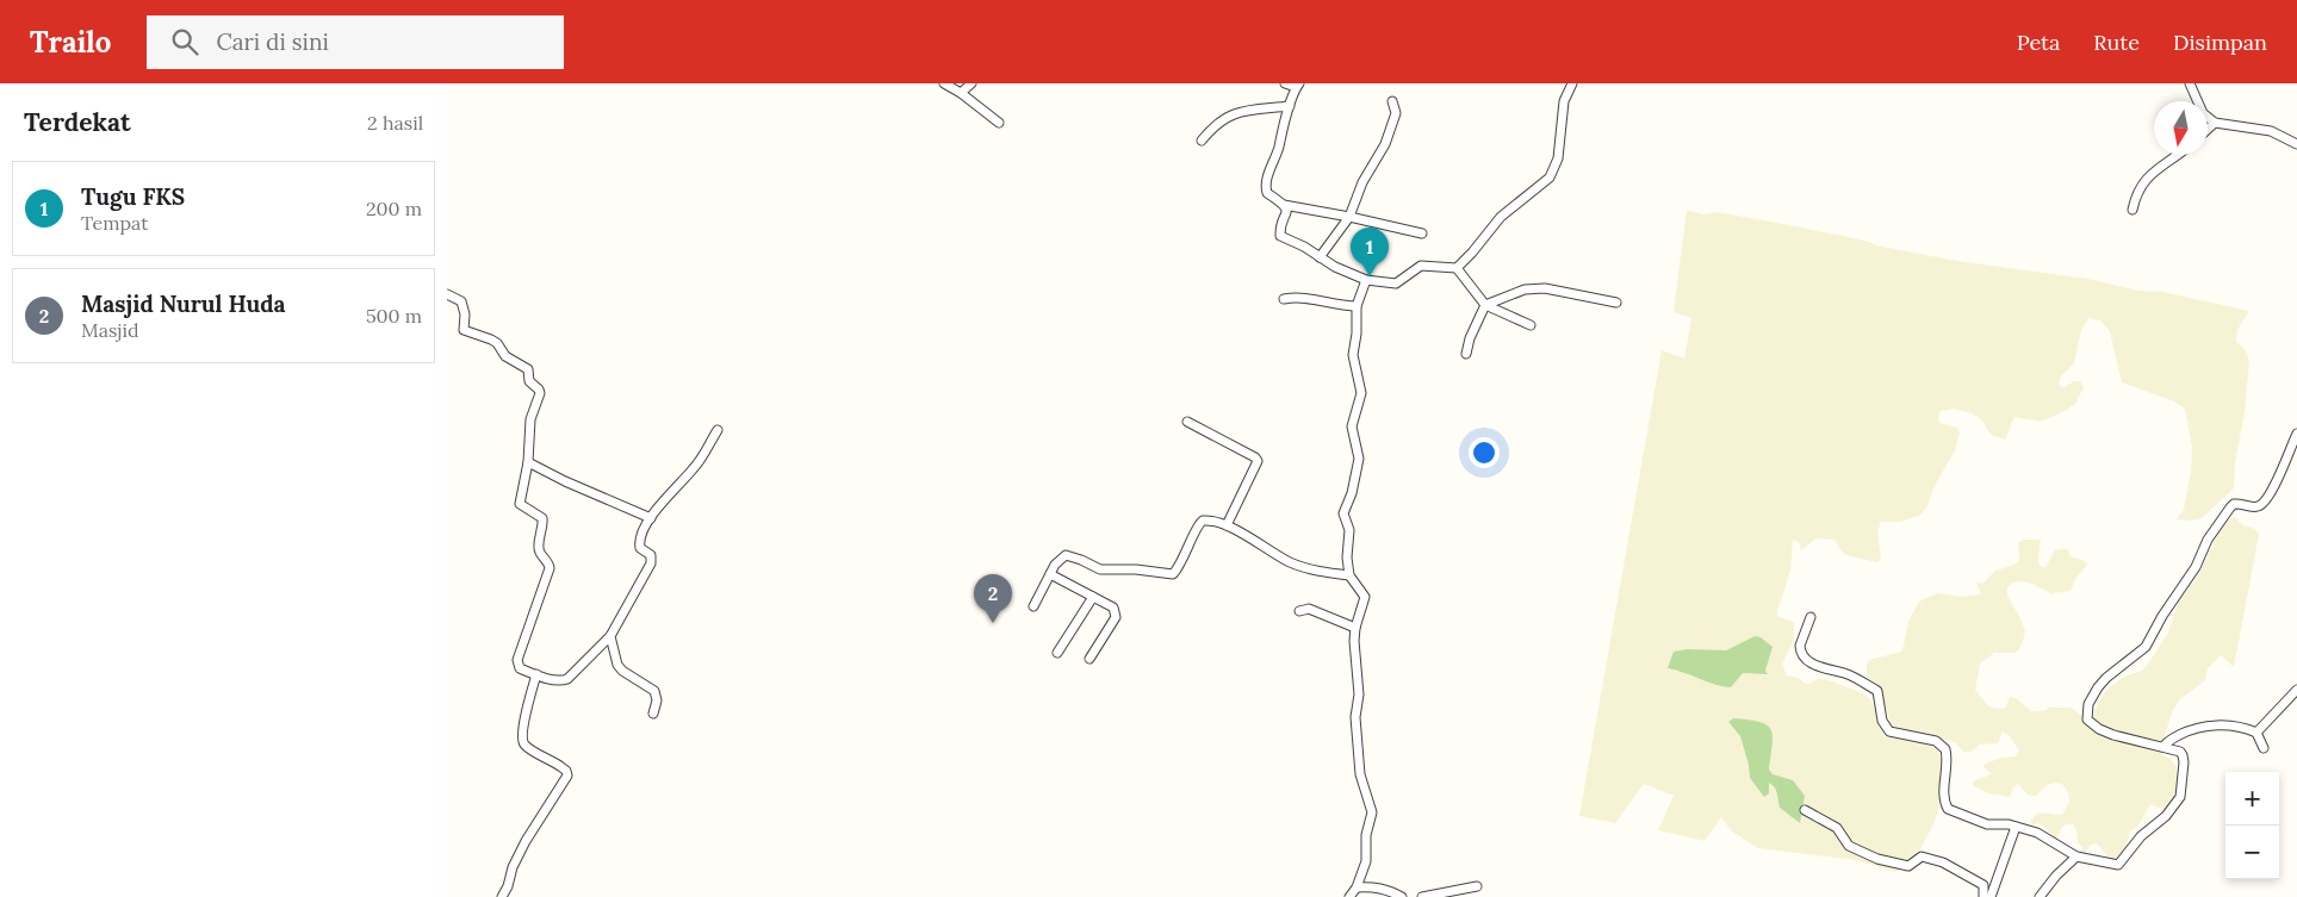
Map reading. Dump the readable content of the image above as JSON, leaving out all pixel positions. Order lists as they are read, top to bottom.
{
  "north": "bottom",
  "page": {
    "header": "Trailo",
    "search": "Cari di sini",
    "nav": ["Peta", "Rute", "Disimpan"],
    "heading": ["Terdekat", "2 hasil"],
    "list": [
      {
        "mark": "1",
        "name": "Tugu FKS",
        "note": "Tempat",
        "value": "200 m"
      },
      {
        "mark": "2",
        "name": "Masjid Nurul Huda",
        "note": "Masjid",
        "value": "500 m"
      }
    ],
    "pins": ["1", "2"],
    "map_buttons": ["+", "−"]
  }
}
